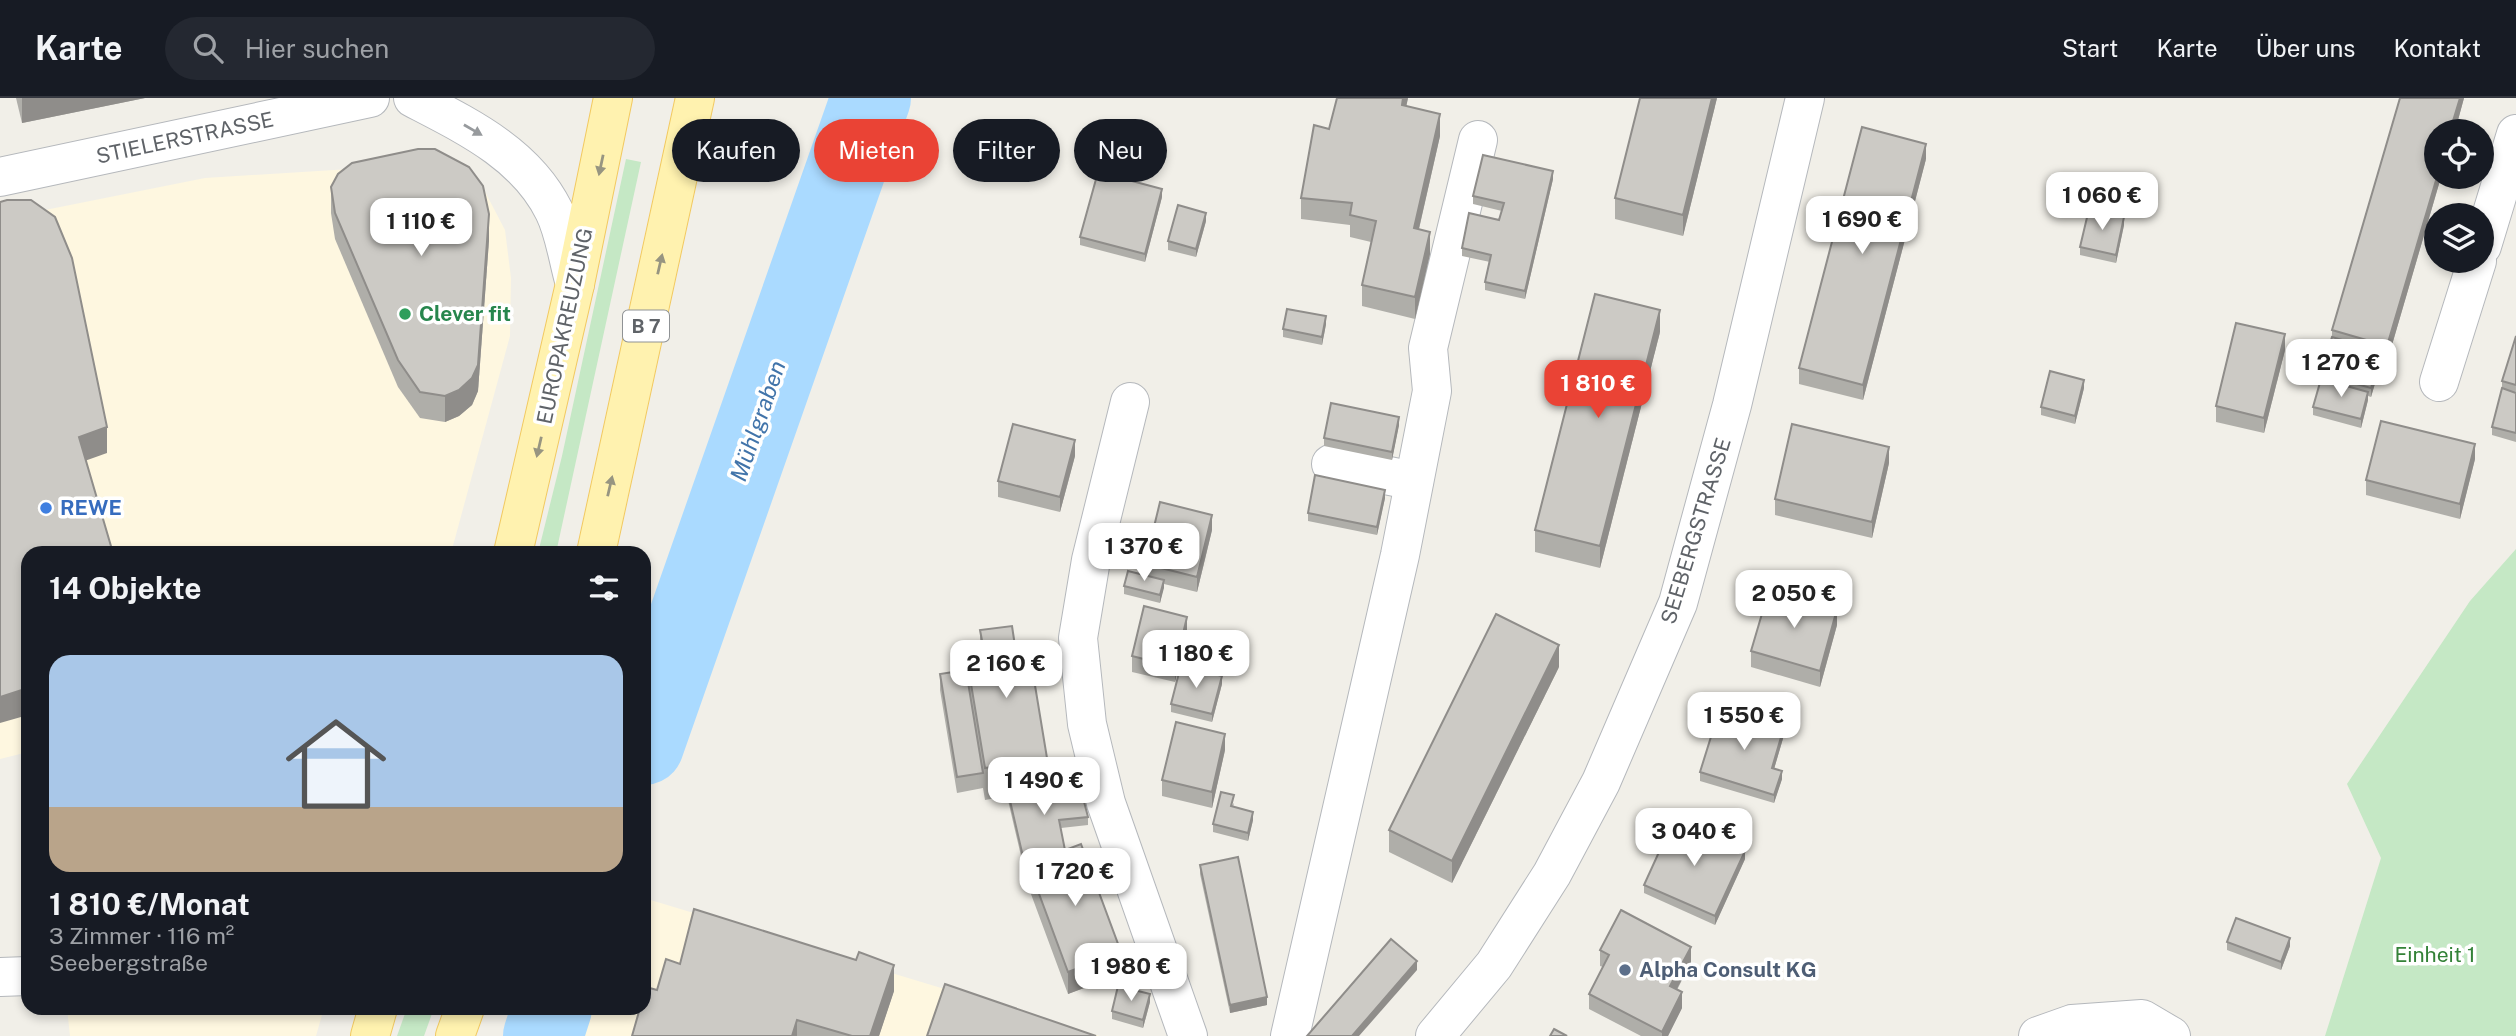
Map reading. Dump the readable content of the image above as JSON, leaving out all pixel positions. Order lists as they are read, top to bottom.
{
  "streets": {
    "main road": ["EUROPAKREUZUNG", "B 7"],
    "street": ["STIELERSTRASSE", "SEEBERGSTRASSE"]
  },
  "water": ["Mühlgraben"],
  "parks": ["Einheit 1"],
  "places": ["Clever fit", "REWE", "Alpha Consult KG"],
  "page": {
    "header": "Karte",
    "search": "Hier suchen",
    "nav": [
      "Start",
      "Karte",
      "Über uns",
      "Kontakt"
    ],
    "chip": [
      "Kaufen",
      "Mieten",
      "Filter",
      "Neu"
    ],
    "price": [
      "1 060 €",
      "1 690 €",
      "1 110 €",
      "1 270 €",
      "1 810 €",
      "1 370 €",
      "2 050 €",
      "1 180 €",
      "2 160 €",
      "1 550 €",
      "1 490 €",
      "3 040 €",
      "1 720 €",
      "1 980 €"
    ],
    "heading": "14 Objekte",
    "list": [
      {
        "name": "1 810 €/Monat",
        "note": "3 Zimmer · 116 m² · Seebergstraße"
      }
    ]
  }
}
